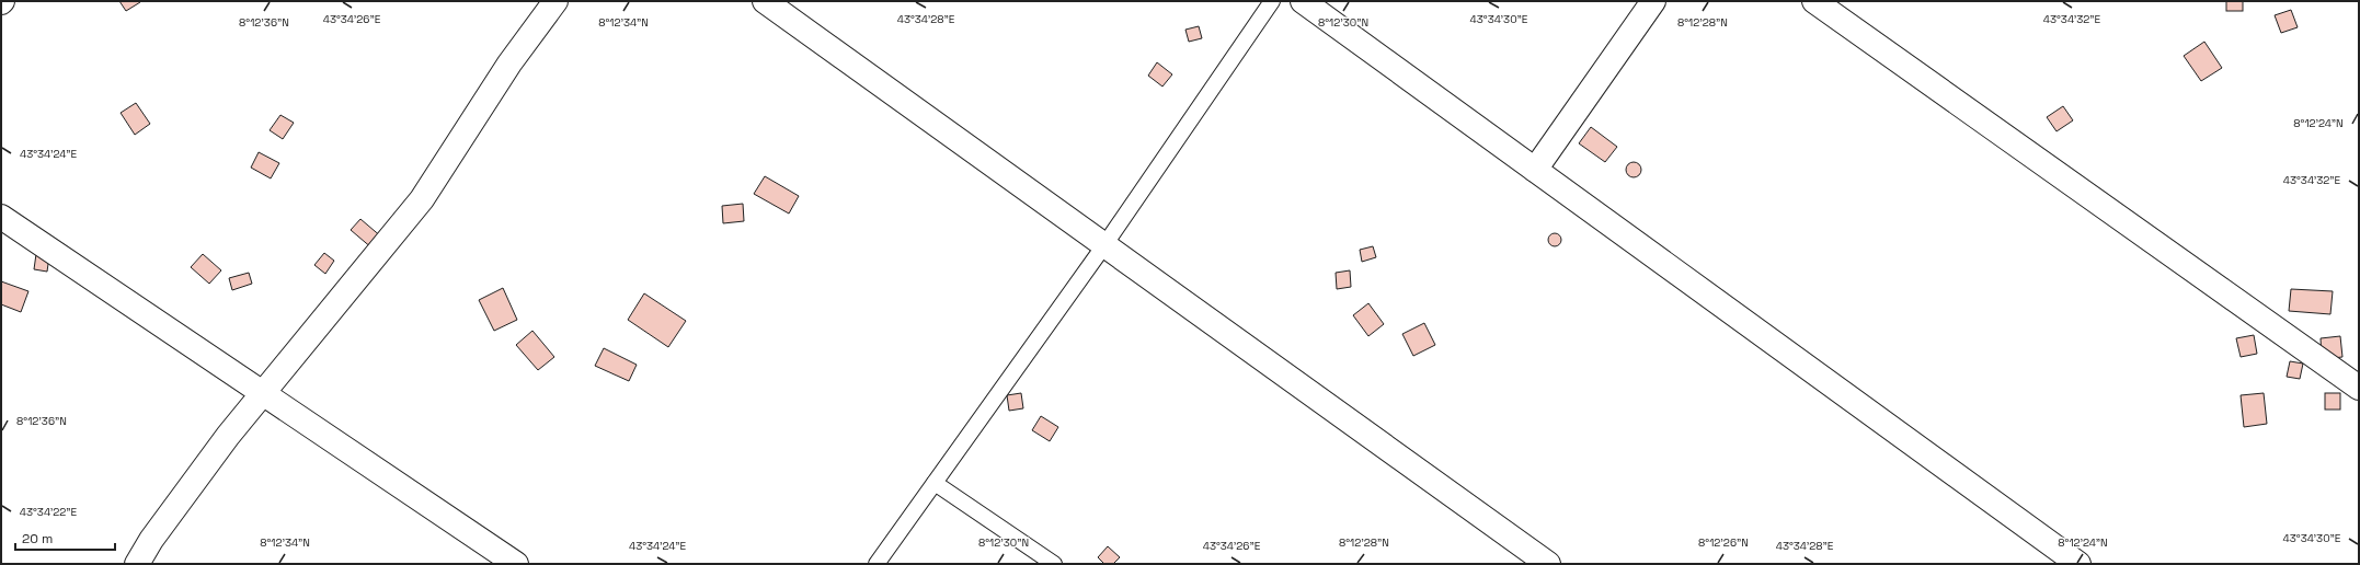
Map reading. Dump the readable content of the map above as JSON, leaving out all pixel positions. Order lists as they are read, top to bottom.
{
  "scale_bar": "20 m",
  "coordinates": [
    "43°34'26\"E",
    "43°34'28\"E",
    "43°34'30\"E",
    "43°34'32\"E",
    "8°12'36\"N",
    "8°12'34\"N",
    "8°12'30\"N",
    "8°12'28\"N",
    "8°12'24\"N",
    "43°34'24\"E",
    "43°34'22\"E",
    "8°12'26\"N"
  ]
}
